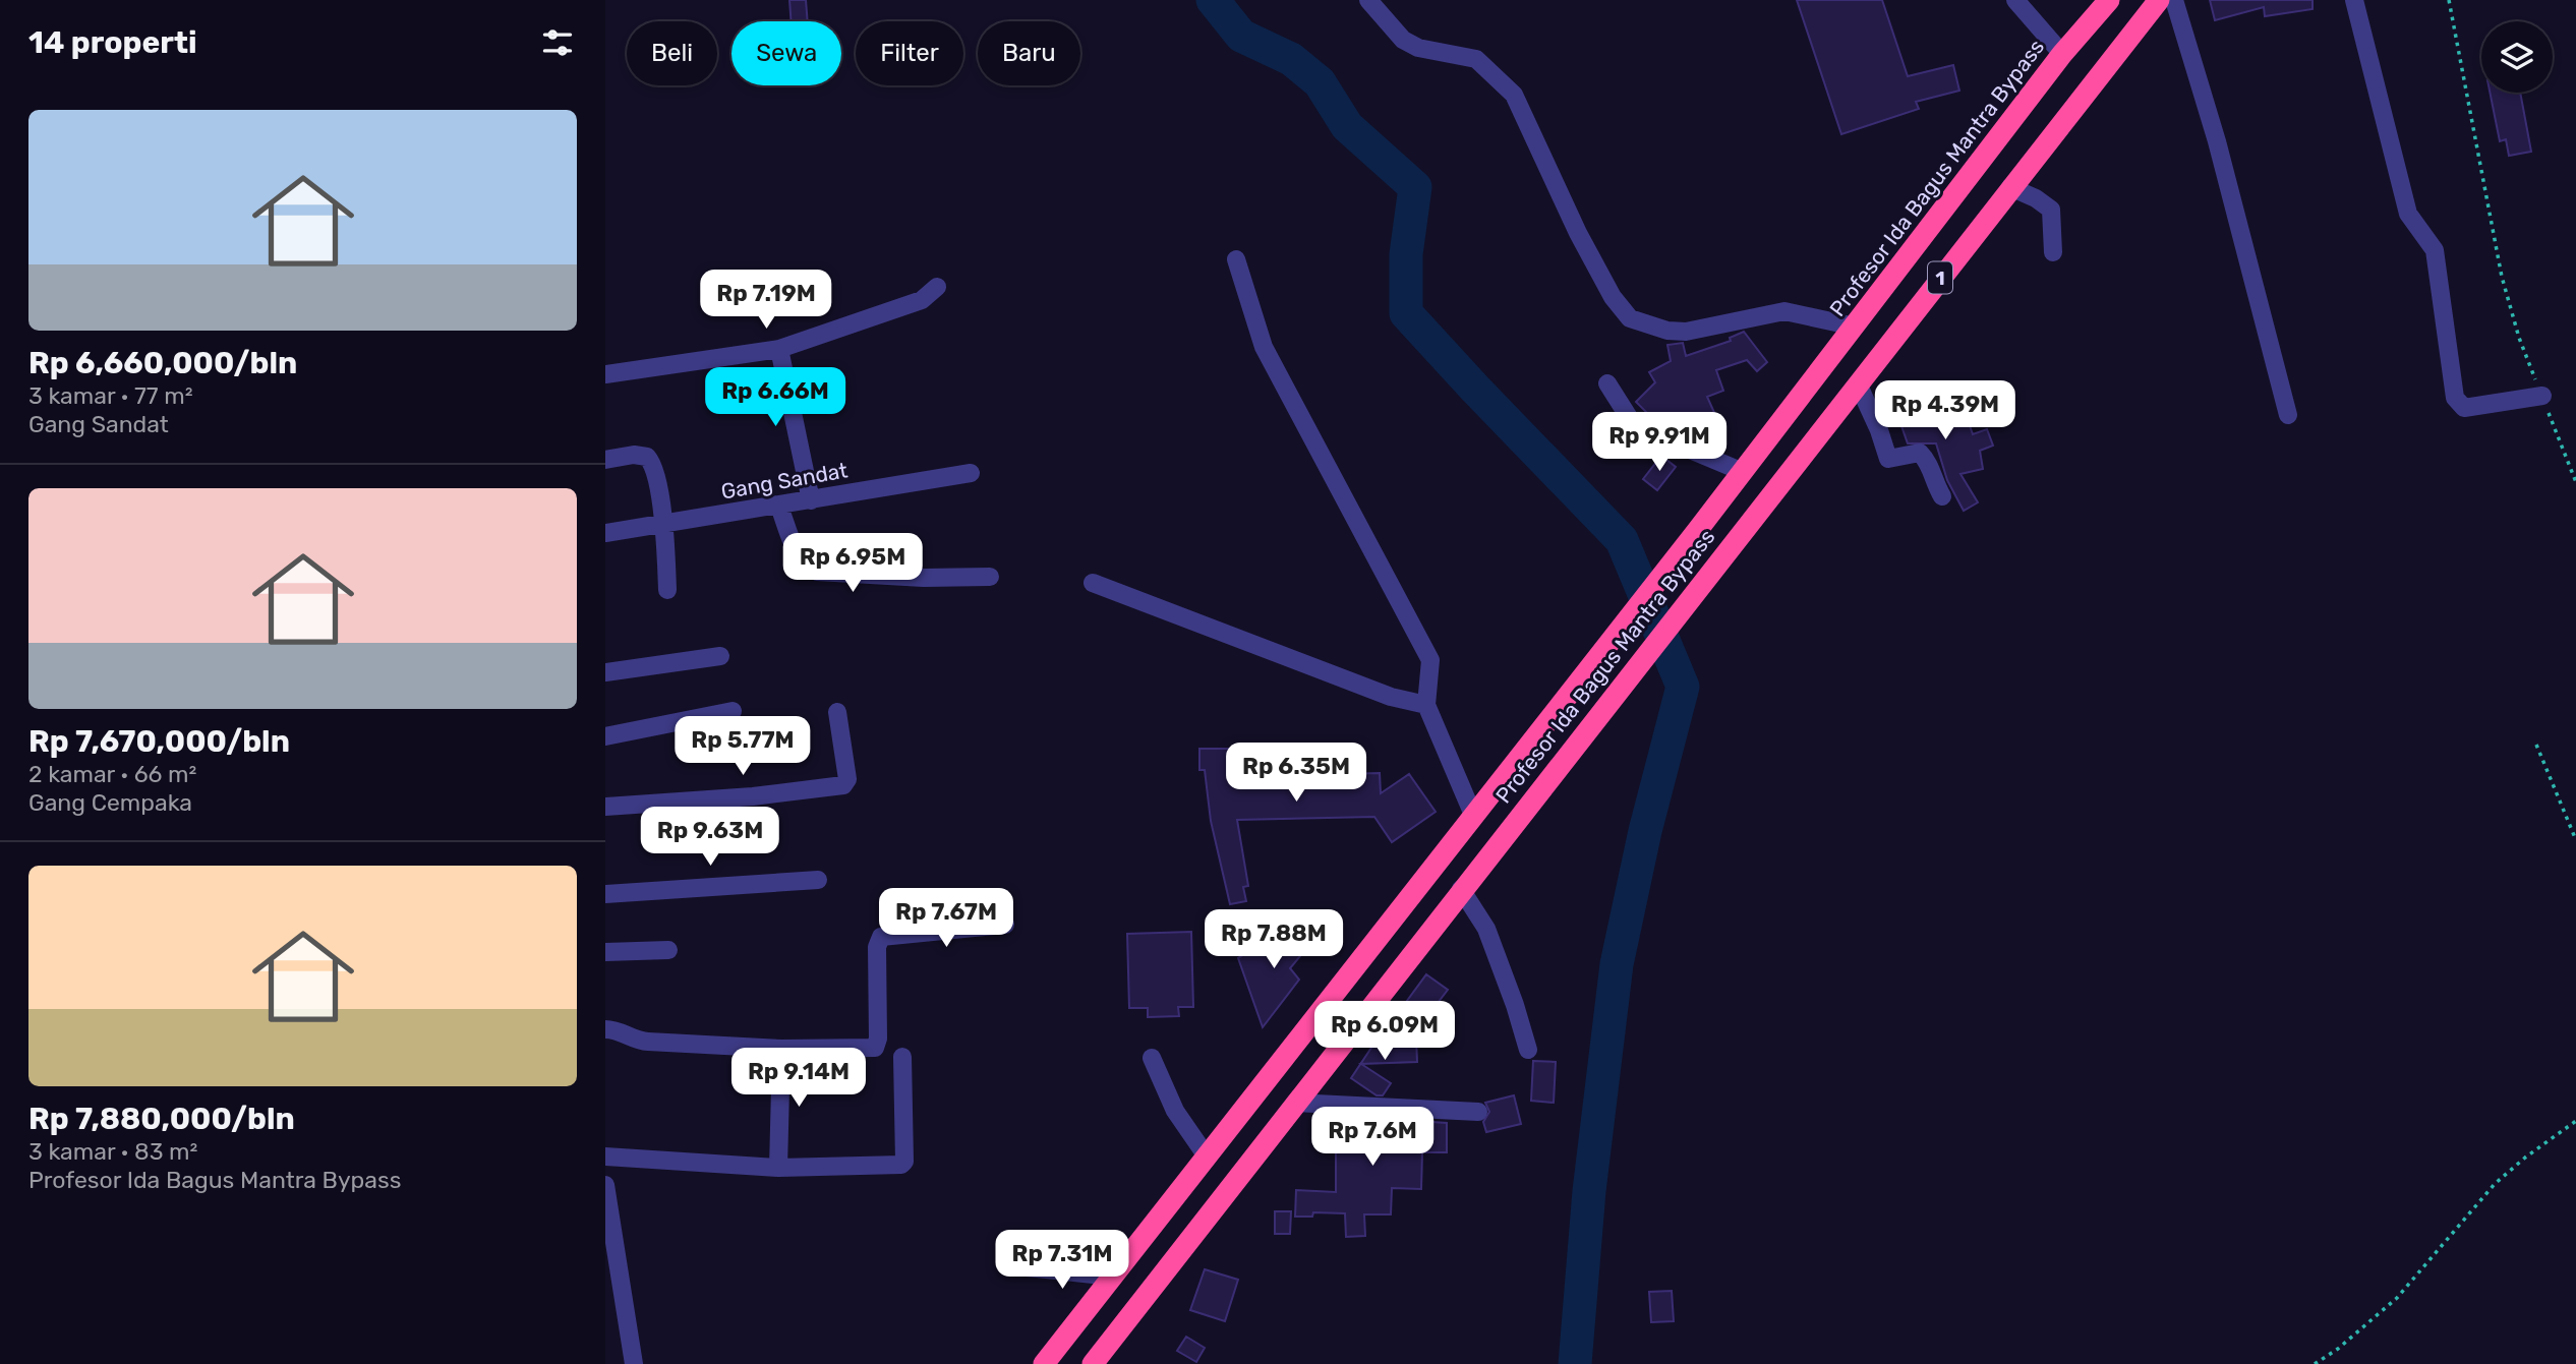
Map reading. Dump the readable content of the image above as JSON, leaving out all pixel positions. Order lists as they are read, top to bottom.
{
  "streets": {
    "highway": ["Profesor Ida Bagus Mantra Bypass", "1"],
    "street": ["Gang Sandat"]
  },
  "page": {
    "heading": "14 properti",
    "chip": [
      "Beli",
      "Sewa",
      "Filter",
      "Baru"
    ],
    "list": [
      {
        "name": "Rp 6,660,000/bln",
        "note": "3 kamar · 77 m² · Gang Sandat"
      },
      {
        "name": "Rp 7,670,000/bln",
        "note": "2 kamar · 66 m² · Gang Cempaka"
      },
      {
        "name": "Rp 7,880,000/bln",
        "note": "3 kamar · 83 m² · Profesor Ida Bagus Mantra Bypass"
      }
    ],
    "price": [
      "Rp 7.19M",
      "Rp 6.66M",
      "Rp 4.39M",
      "Rp 9.91M",
      "Rp 6.95M",
      "Rp 5.77M",
      "Rp 6.35M",
      "Rp 9.63M",
      "Rp 7.67M",
      "Rp 7.88M",
      "Rp 6.09M",
      "Rp 9.14M",
      "Rp 7.6M",
      "Rp 7.31M"
    ]
  }
}
